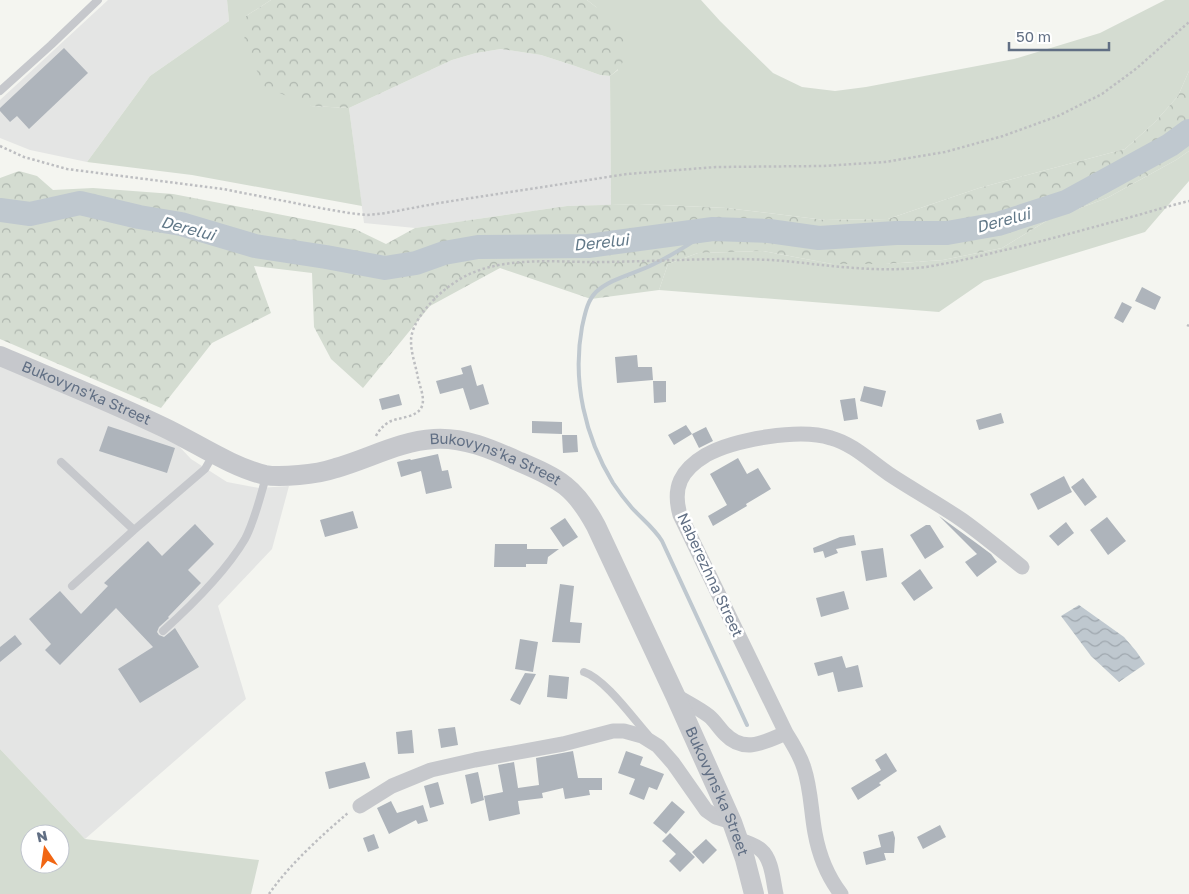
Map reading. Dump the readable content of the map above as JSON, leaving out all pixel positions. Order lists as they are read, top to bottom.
{
  "streets": {
    "street": ["Bukovyns'ka Street", "Naberezhna Street"]
  },
  "water": ["Derelui"],
  "scale_bar": "50 m",
  "north": "top"
}
